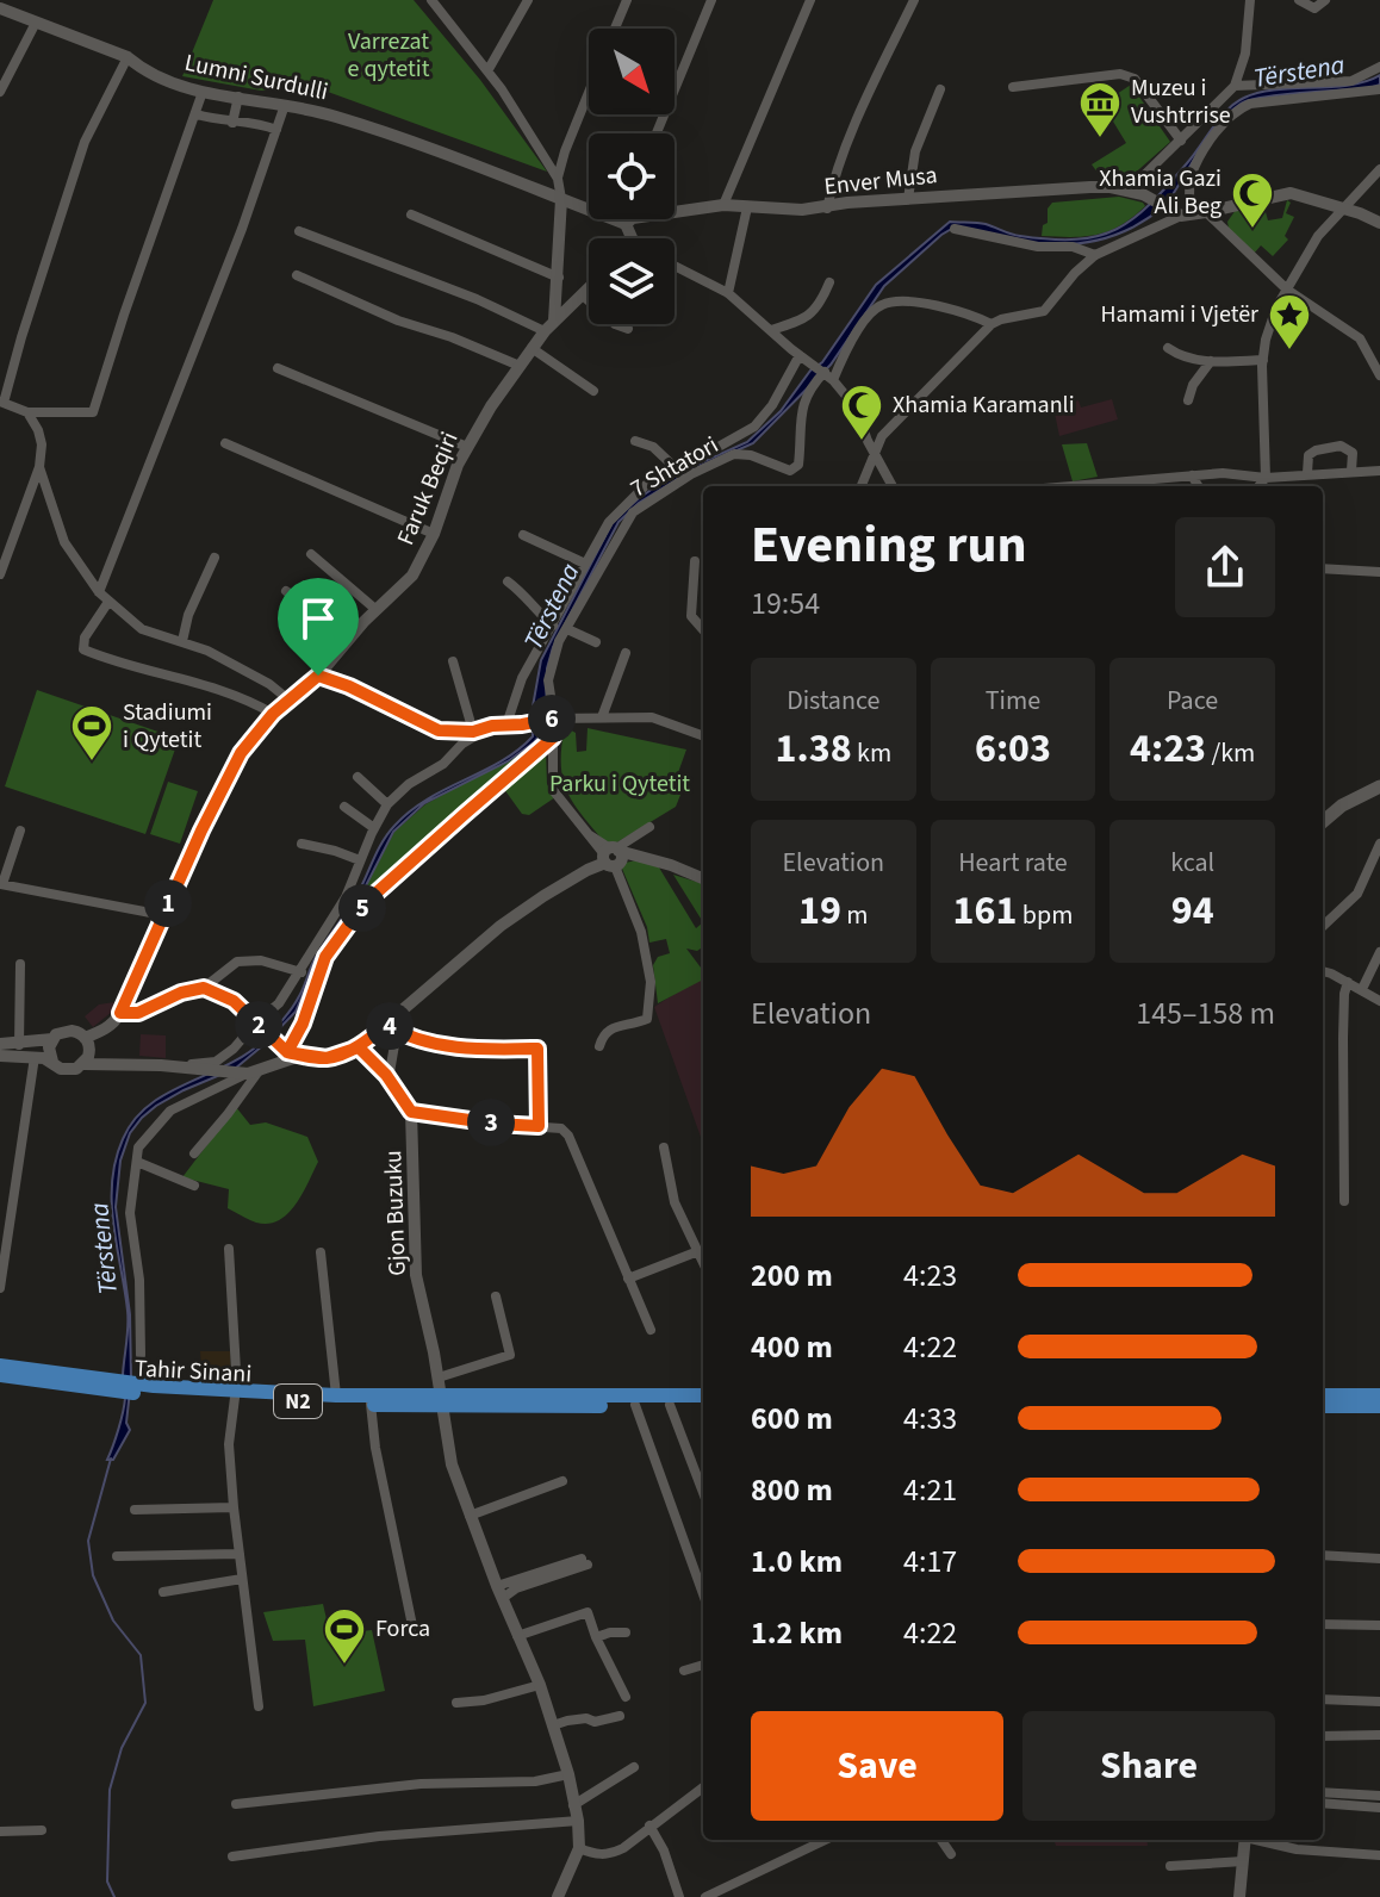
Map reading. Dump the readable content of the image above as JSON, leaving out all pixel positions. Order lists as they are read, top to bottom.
{
  "streets": {
    "main road": ["Tahir Sinani", "N2"],
    "street": [
      "Lumni Surdulli",
      "Enver Musa",
      "7 Shtatori",
      "Faruk Beqiri",
      "Gjon Buzuku"
    ]
  },
  "crossings": [
    ["Lumni Surdulli", "Enver Musa"],
    ["Gjon Buzuku", "Tahir Sinani"],
    ["Gjon Buzuku", "N2"],
    ["Tahir Sinani", "N2"]
  ],
  "water": ["Tërstena"],
  "parks": ["Varrezat e qytetit", "Parku i Qytetit"],
  "places": {
    "museum": ["Muzeu i Vushtrrise"],
    "mosque": ["Xhamia Gazi Ali Beg", "Xhamia Karamanli"],
    "place": ["Hamami i Vjetër"],
    "sports": ["Stadiumi i Qytetit", "Forca"]
  },
  "north": "bottom right",
  "page": {
    "heading": ["Evening run", "19:54"],
    "stats": [
      ["Distance", "1.38 km"],
      ["Time", "6:03"],
      ["Pace", "4:23 /km"],
      ["Elevation", "19 m"],
      ["Heart rate", "161 bpm"],
      ["kcal", "94"]
    ],
    "pins": [
      "6",
      "1",
      "5",
      "2",
      "4",
      "3"
    ],
    "chart": ["Elevation", "145–158 m"],
    "list": [
      {
        "name": "200 m",
        "note": "4:23"
      },
      {
        "name": "400 m",
        "note": "4:22"
      },
      {
        "name": "600 m",
        "note": "4:33"
      },
      {
        "name": "800 m",
        "note": "4:21"
      },
      {
        "name": "1.0 km",
        "note": "4:17"
      },
      {
        "name": "1.2 km",
        "note": "4:22"
      }
    ],
    "buttons": ["Save", "Share"]
  }
}
